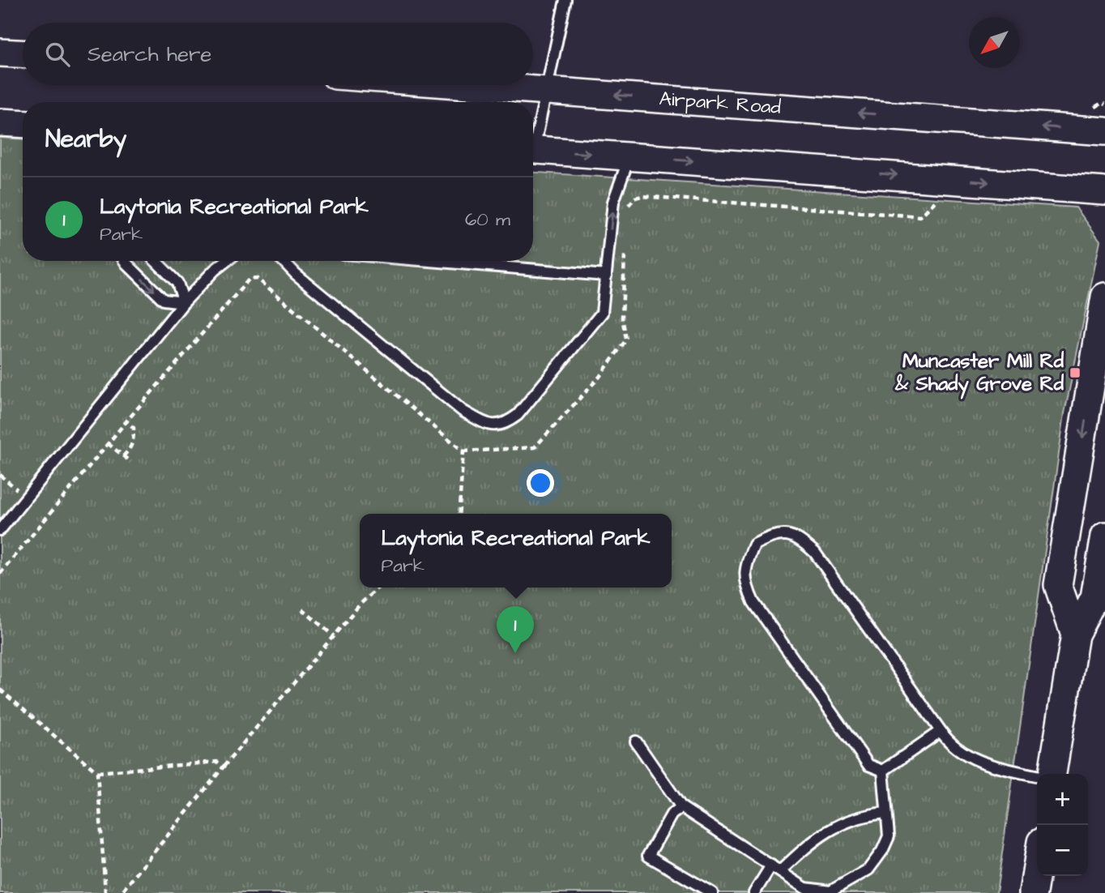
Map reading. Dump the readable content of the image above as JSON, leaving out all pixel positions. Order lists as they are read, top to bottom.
{
  "streets": {
    "street": ["Airpark Road"]
  },
  "places": {
    "transit": ["Muncaster Mill Rd & Shady Grove Rd"]
  },
  "north": "bottom left",
  "page": {
    "search": "Search here",
    "heading": "Nearby",
    "list": [
      {
        "mark": "1",
        "name": "Laytonia Recreational Park",
        "note": "Park",
        "value": "60 m"
      }
    ],
    "popup": ["Laytonia Recreational Park", "Park"],
    "pins": "1",
    "map_buttons": ["+", "−"]
  }
}
